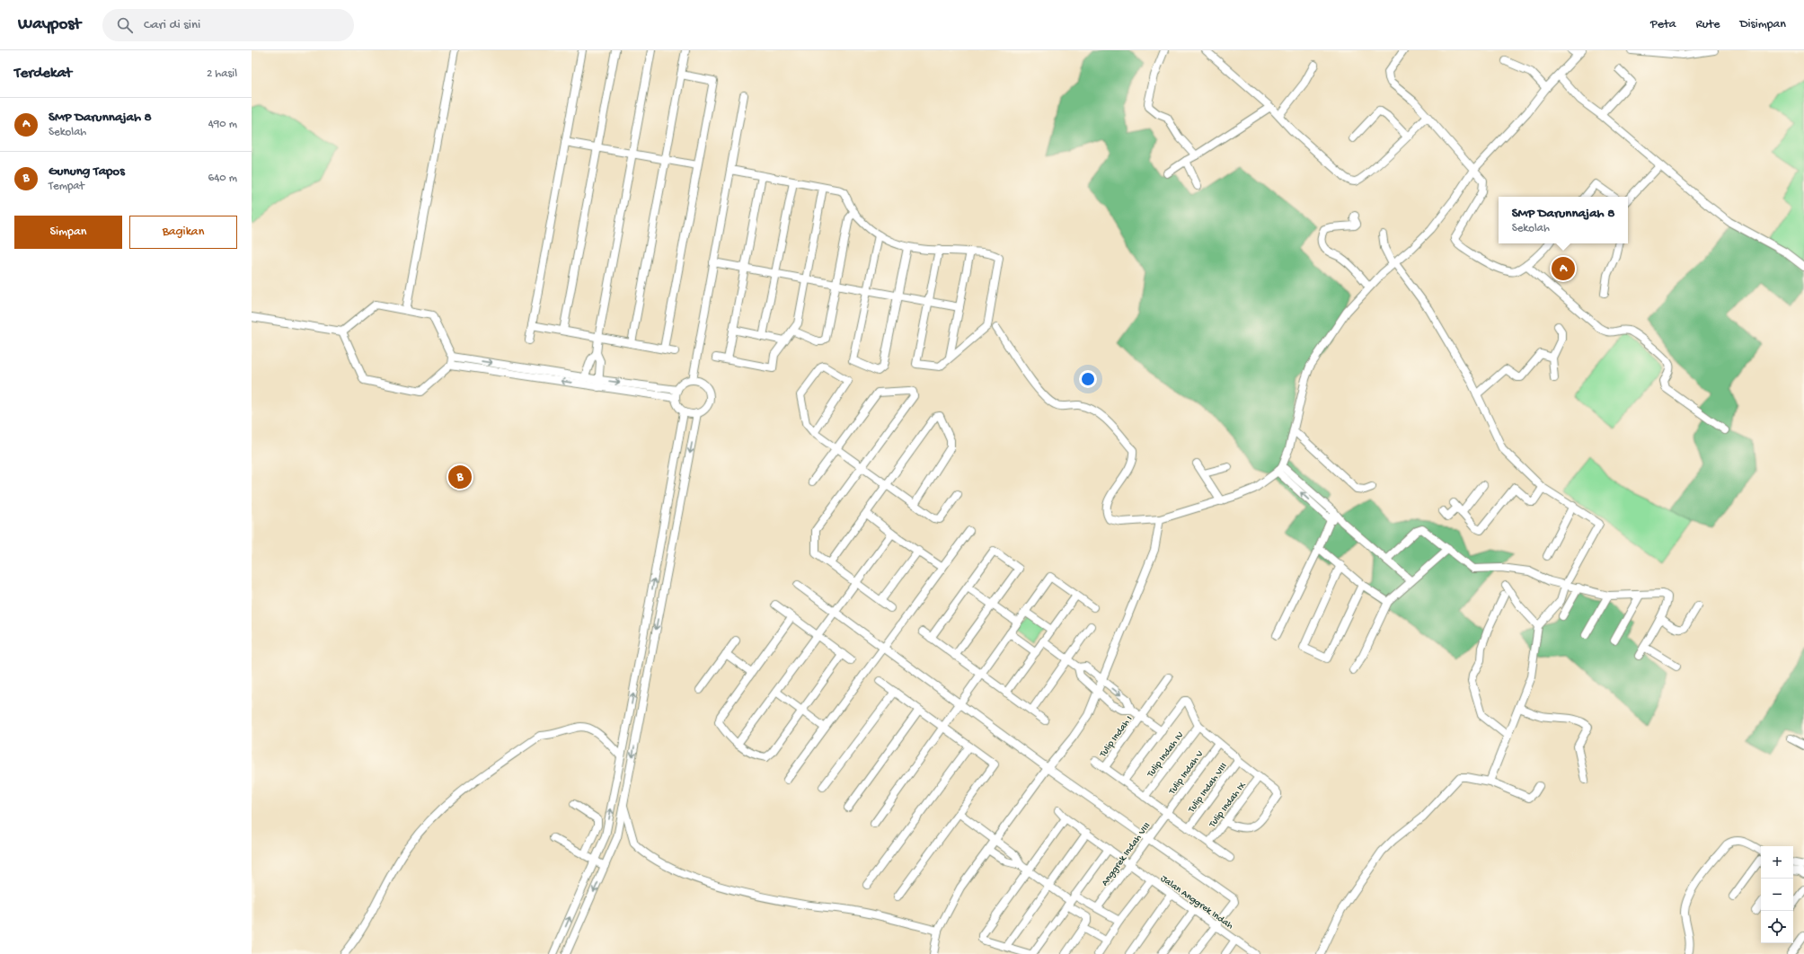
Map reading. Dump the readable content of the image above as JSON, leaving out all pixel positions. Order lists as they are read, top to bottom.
{
  "streets": {
    "street": [
      "Tulip Indah I",
      "Tulip Indah IV",
      "Tulip Indah V",
      "Tulip Indah VIII",
      "Tulip Indah IX",
      "Anggrek Indah VIII",
      "Jalan Anggrek Indah"
    ]
  },
  "crossings": [
    ["Tulip Indah IV", "Tulip Indah VIII"],
    ["Tulip Indah V", "Tulip Indah VIII"],
    ["Tulip Indah V", "Anggrek Indah VIII"],
    ["Anggrek Indah VIII", "Jalan Anggrek Indah"]
  ],
  "page": {
    "header": "Waypost",
    "search": "Cari di sini",
    "nav": ["Peta", "Rute", "Disimpan"],
    "heading": ["Terdekat", "2 hasil"],
    "list": [
      {
        "mark": "A",
        "name": "SMP Darunnajah 8",
        "note": "Sekolah",
        "value": "490 m"
      },
      {
        "mark": "B",
        "name": "Gunung Tapos",
        "note": "Tempat",
        "value": "640 m"
      }
    ],
    "popup": ["SMP Darunnajah 8", "Sekolah"],
    "buttons": ["Simpan", "Bagikan"],
    "pins": ["A", "B"],
    "map_buttons": ["+", "−"]
  }
}
